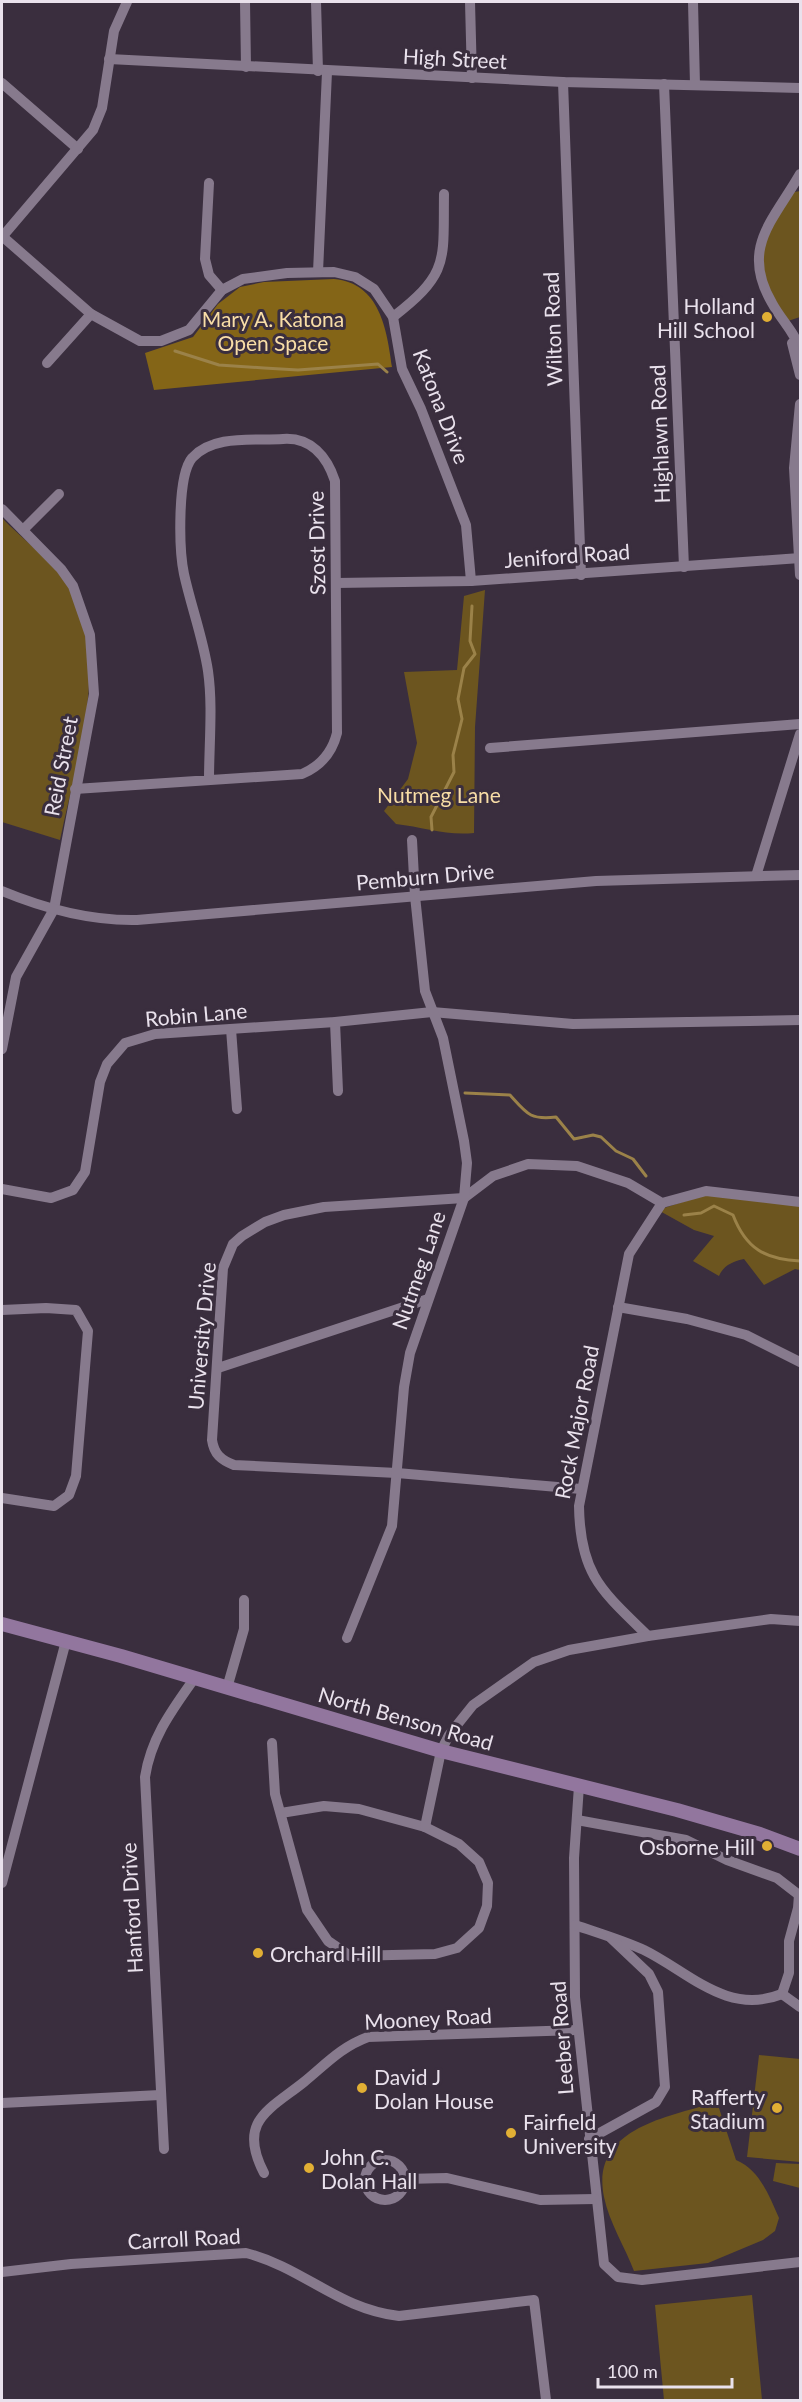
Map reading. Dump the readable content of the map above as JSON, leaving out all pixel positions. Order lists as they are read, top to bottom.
{
  "streets": {
    "main road": ["North Benson Road"],
    "street": [
      "High Street",
      "Wilton Road",
      "Katona Drive",
      "Highlawn Road",
      "Szost Drive",
      "Jeniford Road",
      "Reid Street",
      "Pemburn Drive",
      "Robin Lane",
      "Nutmeg Lane",
      "University Drive",
      "Rock Major Road",
      "Hanford Drive",
      "Mooney Road",
      "Leeber Road",
      "Carroll Road"
    ]
  },
  "crossings": [
    ["High Street", "Wilton Road"],
    ["High Street", "Highlawn Road"],
    ["Wilton Road", "Jeniford Road"],
    ["Katona Drive", "Jeniford Road"],
    ["Highlawn Road", "Jeniford Road"],
    ["Szost Drive", "Jeniford Road"],
    ["Szost Drive", "Reid Street"],
    ["Reid Street", "Pemburn Drive"],
    ["Pemburn Drive", "Nutmeg Lane"],
    ["Robin Lane", "Nutmeg Lane"],
    ["Nutmeg Lane", "University Drive"],
    ["North Benson Road", "Hanford Drive"],
    ["North Benson Road", "Leeber Road"],
    ["Mooney Road", "Leeber Road"]
  ],
  "parks": ["Mary A. Katona Open Space", "Nutmeg Lane"],
  "places": [
    "Holland Hill School",
    "Osborne Hill",
    "Orchard Hill",
    "David J Dolan House",
    "Rafferty Stadium",
    "Fairfield University",
    "John C. Dolan Hall"
  ],
  "scale_bar": "100 m"
}
